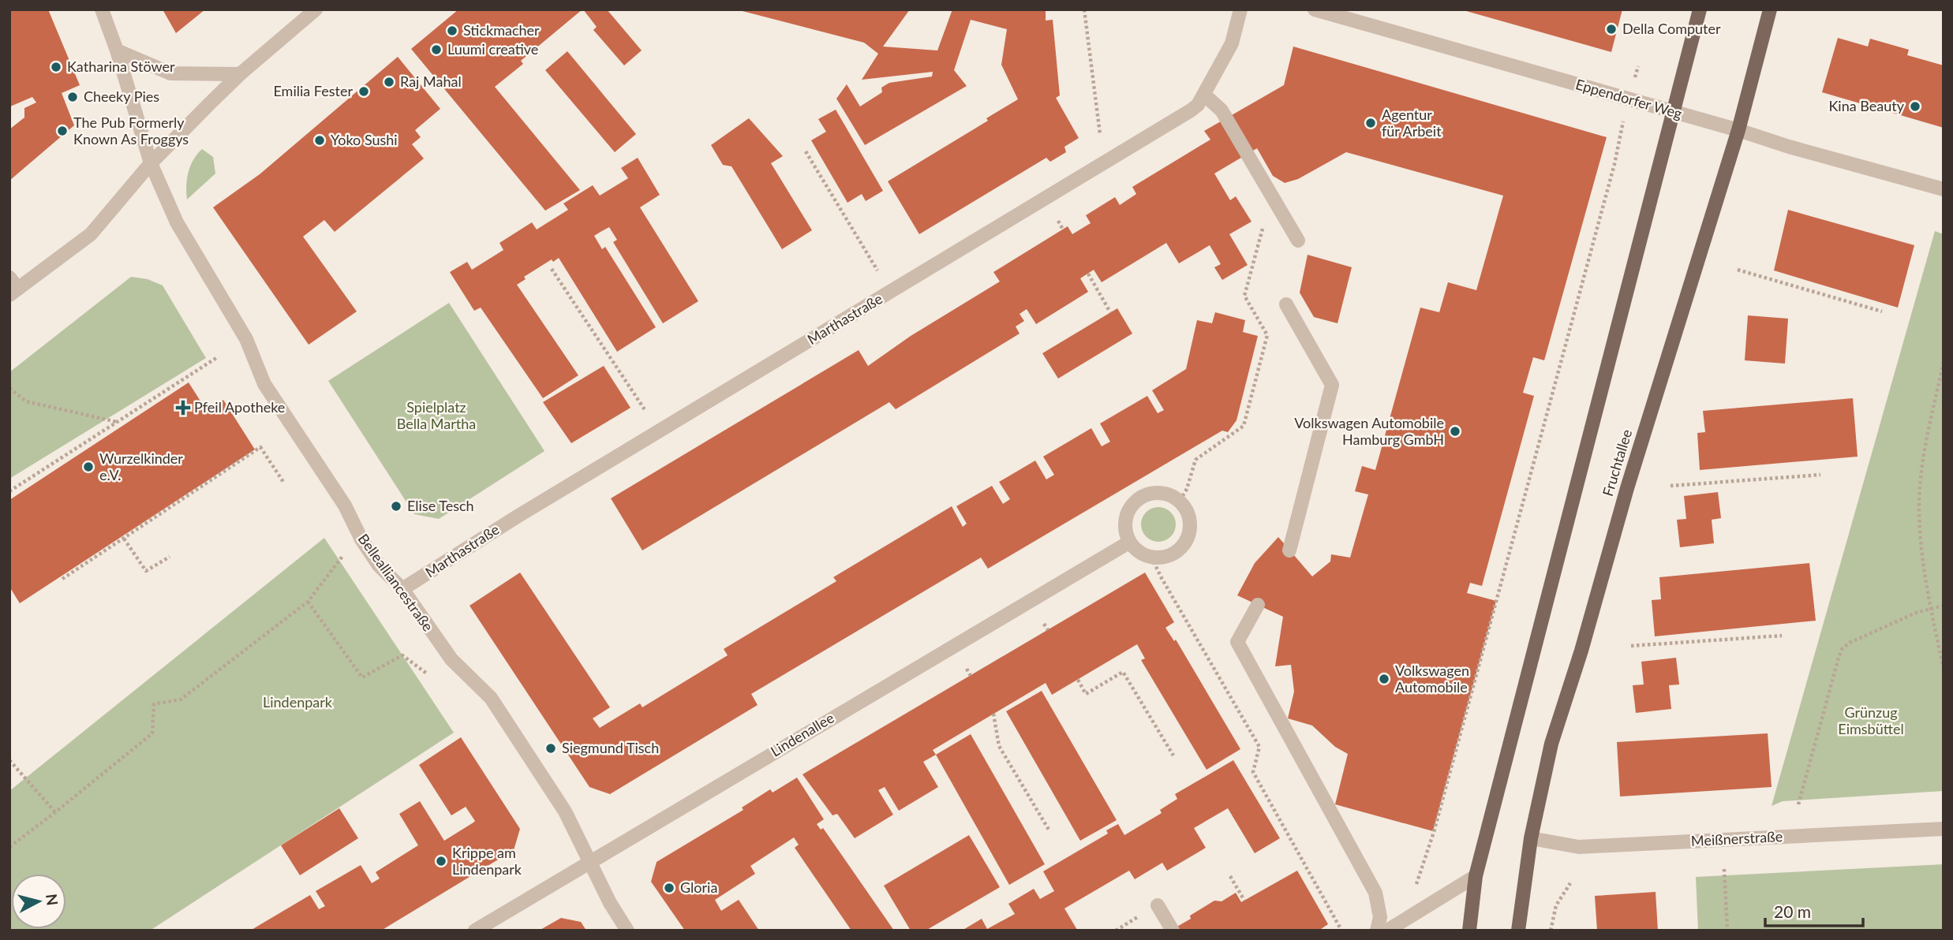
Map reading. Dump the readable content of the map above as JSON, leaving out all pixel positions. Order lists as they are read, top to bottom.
{
  "streets": {
    "main road": ["Fruchtallee"],
    "street": [
      "Eppendorfer Weg",
      "Marthastraße",
      "Bellealliancestraße",
      "Lindenallee",
      "Meißnerstraße"
    ]
  },
  "crossings": [
    ["Eppendorfer Weg", "Fruchtallee"],
    ["Marthastraße", "Bellealliancestraße"],
    ["Fruchtallee", "Meißnerstraße"],
    ["Bellealliancestraße", "Lindenallee"]
  ],
  "parks": ["Spielplatz Bella Martha", "Lindenpark", "Grünzug Eimsbüttel"],
  "places": {
    "other": [
      "Della Computer",
      "Stickmacher",
      "Luumi creative",
      "Katharina Stöwer",
      "Raj Mahal",
      "Emilia Fester",
      "Cheeky Pies",
      "Kina Beauty",
      "Agentur für Arbeit",
      "The Pub Formerly Known As Froggys",
      "Yoko Sushi",
      "Volkswagen Automobile Hamburg GmbH",
      "Wurzelkinder e.V.",
      "Elise Tesch",
      "Volkswagen Automobile",
      "Siegmund Tisch",
      "Krippe am Lindenpark",
      "Gloria"
    ],
    "health": ["Pfeil Apotheke"]
  },
  "scale_bar": "20 m",
  "north": "right"
}
